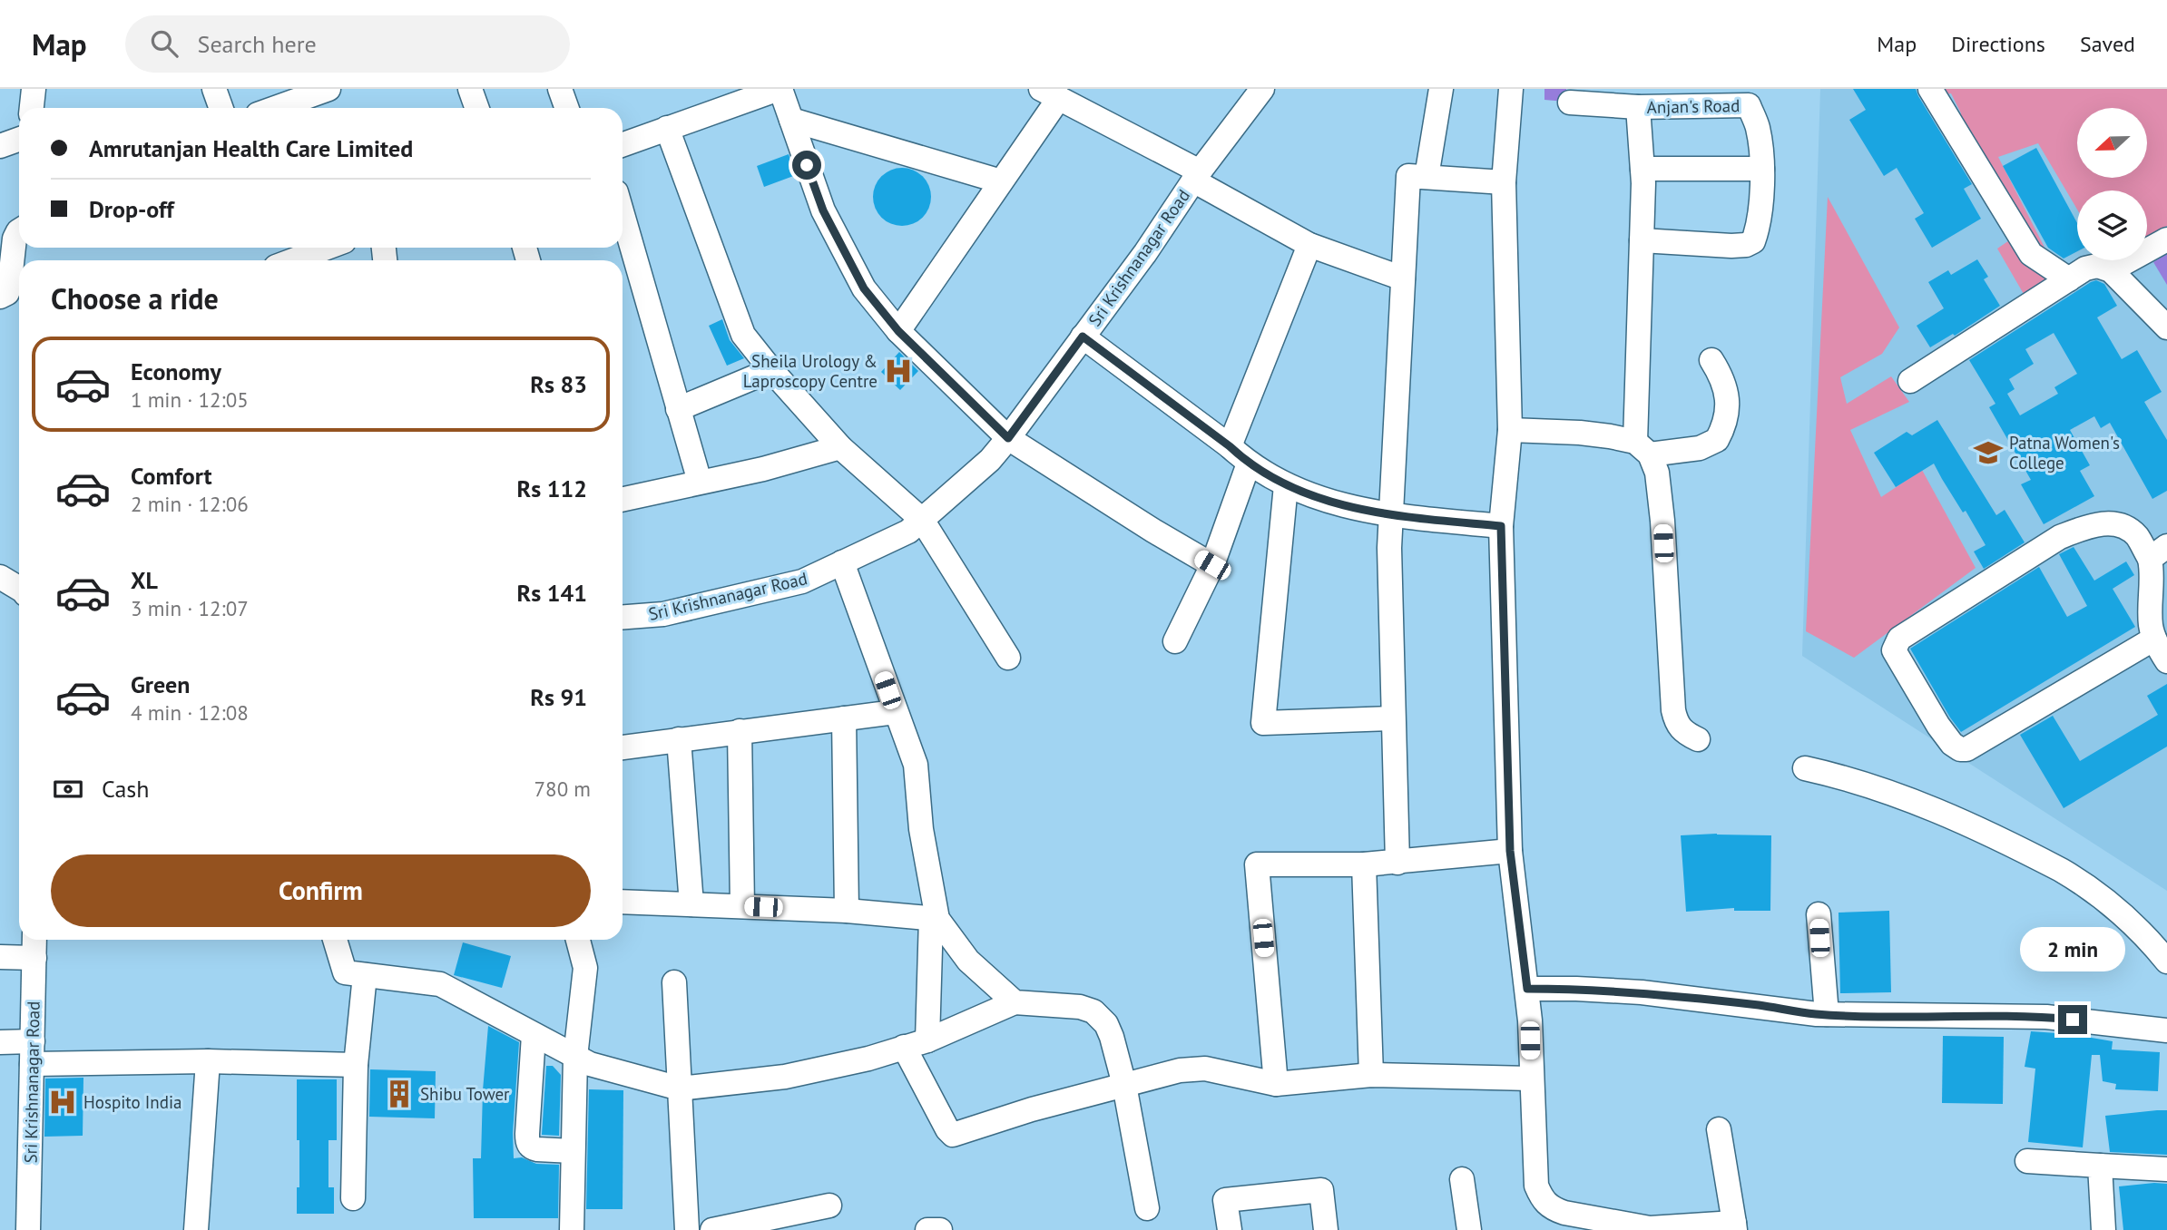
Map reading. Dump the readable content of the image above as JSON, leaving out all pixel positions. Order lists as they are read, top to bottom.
{
  "streets": {
    "street": ["Anjan's Road", "Sri Krishnanagar Road"]
  },
  "places": {
    "hospital": ["Sheila Urology & Laproscopy Centre", "Hospito India"],
    "school or university": ["Patna Women's College"],
    "building": ["Shibu Tower"]
  },
  "north": "left",
  "page": {
    "header": "Map",
    "search": "Search here",
    "nav": ["Map", "Directions", "Saved"],
    "banner": ["Amrutanjan Health Care Limited", "Drop-off"],
    "heading": "Choose a ride",
    "list": [
      {
        "name": "Economy",
        "note": "1 min · 12:05",
        "value": "Rs 83"
      },
      {
        "name": "Comfort",
        "note": "2 min · 12:06",
        "value": "Rs 112"
      },
      {
        "name": "XL",
        "note": "3 min · 12:07",
        "value": "Rs 141"
      },
      {
        "name": "Green",
        "note": "4 min · 12:08",
        "value": "Rs 91"
      }
    ],
    "pay": ["Cash", "780 m"],
    "buttons": "Confirm",
    "bubble": "2 min"
  }
}
